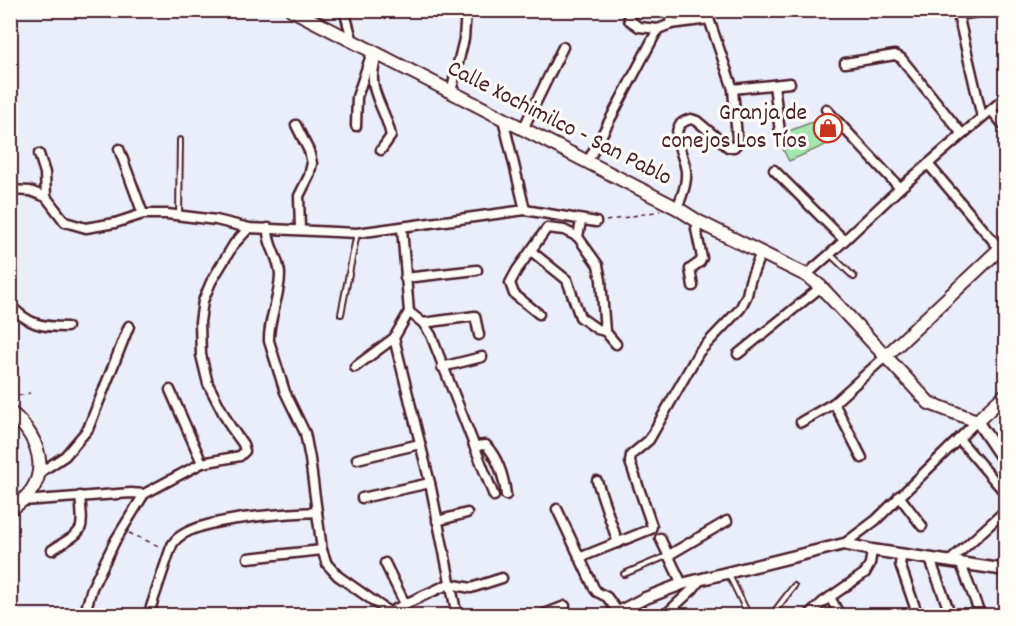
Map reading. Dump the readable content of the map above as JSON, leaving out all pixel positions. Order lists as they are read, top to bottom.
{
  "streets": {
    "main road": ["Calle Xochimilco - San Pablo"]
  },
  "places": {
    "shop": ["Granja de conejos Los Tíos"]
  }
}
